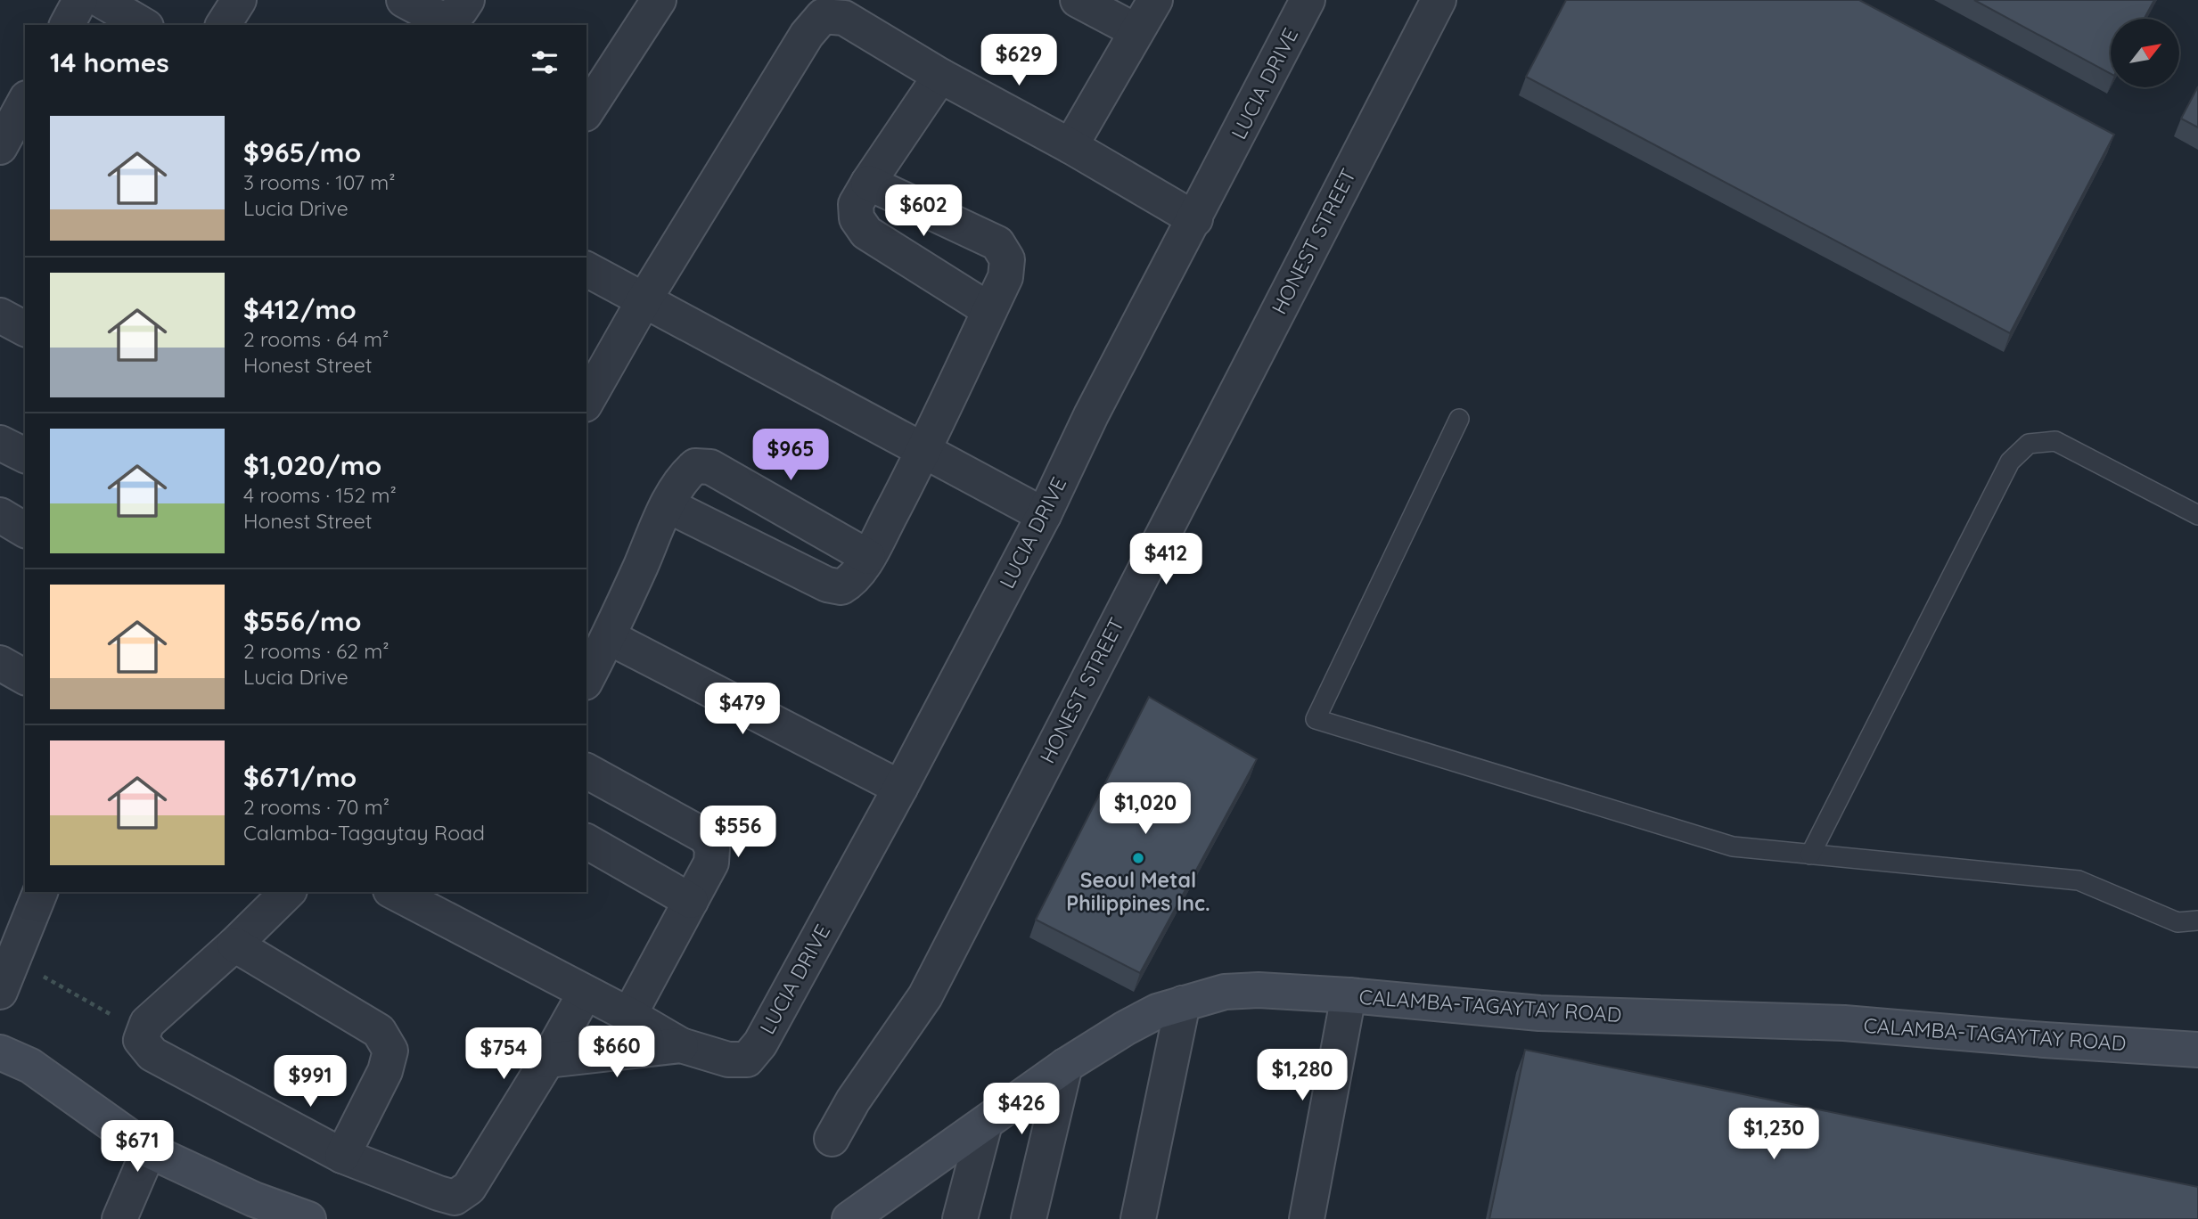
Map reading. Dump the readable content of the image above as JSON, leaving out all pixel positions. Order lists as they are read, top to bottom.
{
  "streets": {
    "main road": ["CALAMBA-TAGAYTAY ROAD"],
    "street": ["LUCIA DRIVE", "HONEST STREET"]
  },
  "places": ["Seoul Metal Philippines Inc."],
  "north": "top right",
  "page": {
    "heading": "14 homes",
    "price": [
      "$629",
      "$602",
      "$965",
      "$412",
      "$479",
      "$1,020",
      "$556",
      "$660",
      "$754",
      "$1,280",
      "$991",
      "$426",
      "$1,230",
      "$671"
    ],
    "list": [
      {
        "name": "$965/mo",
        "note": "3 rooms · 107 m² · Lucia Drive"
      },
      {
        "name": "$412/mo",
        "note": "2 rooms · 64 m² · Honest Street"
      },
      {
        "name": "$1,020/mo",
        "note": "4 rooms · 152 m² · Honest Street"
      },
      {
        "name": "$556/mo",
        "note": "2 rooms · 62 m² · Lucia Drive"
      },
      {
        "name": "$671/mo",
        "note": "2 rooms · 70 m² · Calamba-Tagaytay Road"
      }
    ]
  }
}
